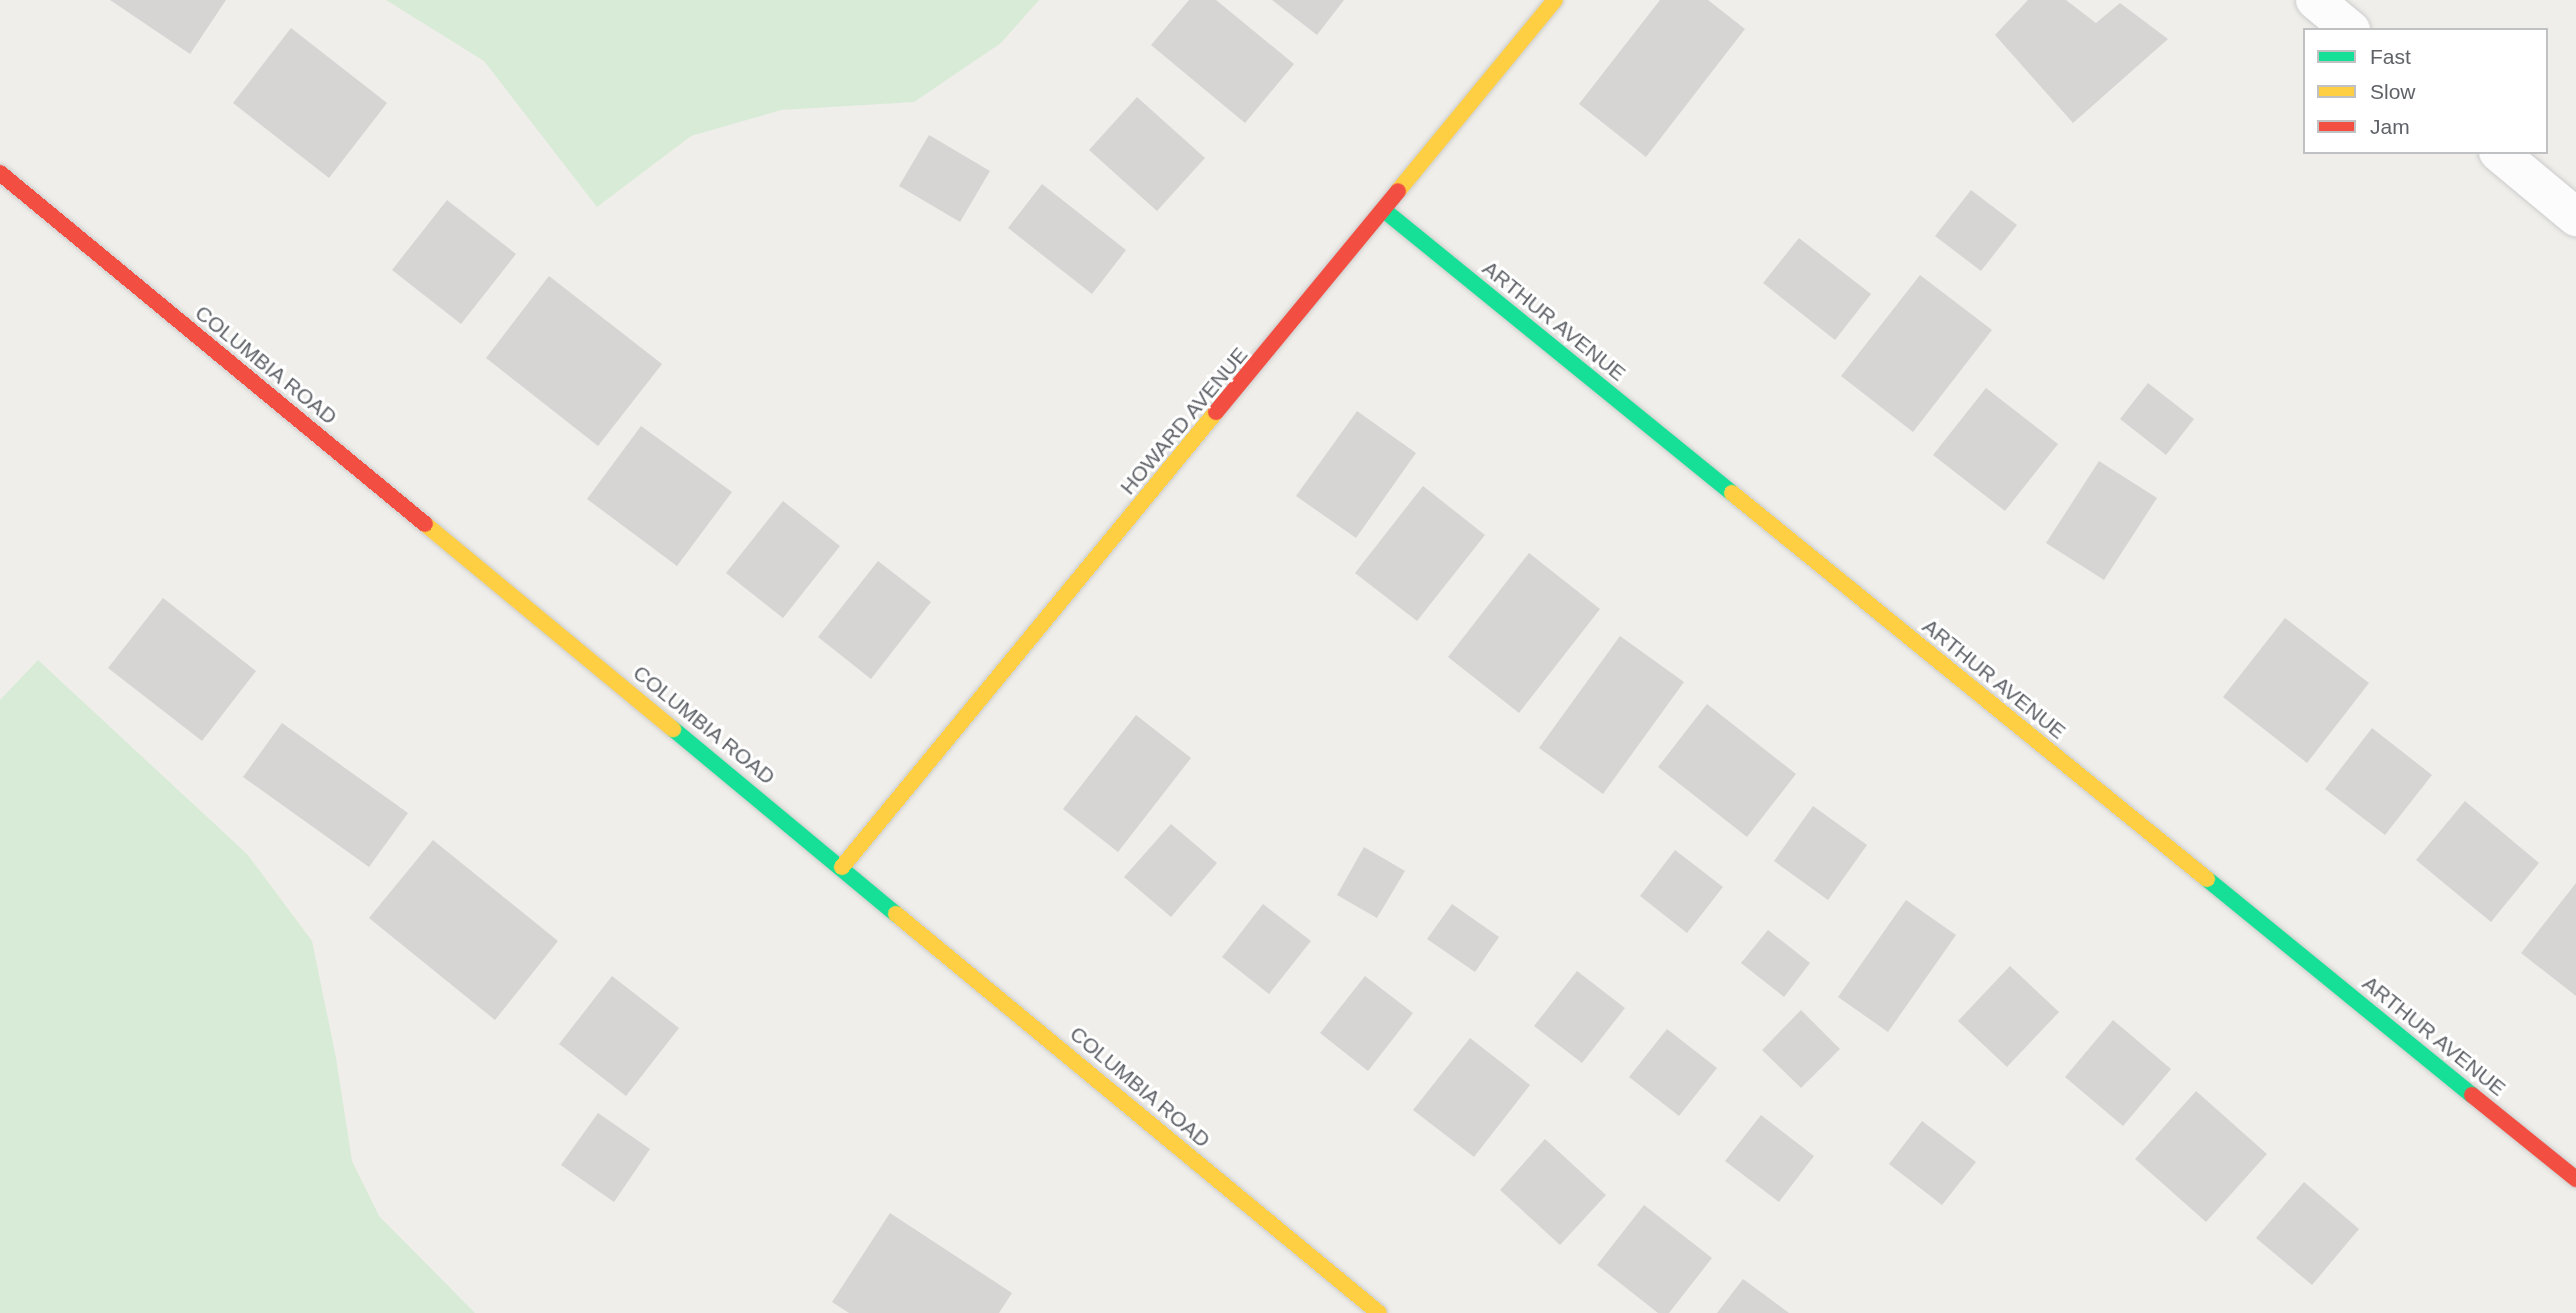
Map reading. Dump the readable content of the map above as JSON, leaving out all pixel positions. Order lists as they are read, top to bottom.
{
  "streets": {
    "street": ["ARTHUR AVENUE", "COLUMBIA ROAD", "HOWARD AVENUE"]
  },
  "crossings": [
    ["ARTHUR AVENUE", "HOWARD AVENUE"],
    ["COLUMBIA ROAD", "HOWARD AVENUE"]
  ],
  "legend": ["Fast", "Slow", "Jam"]
}
